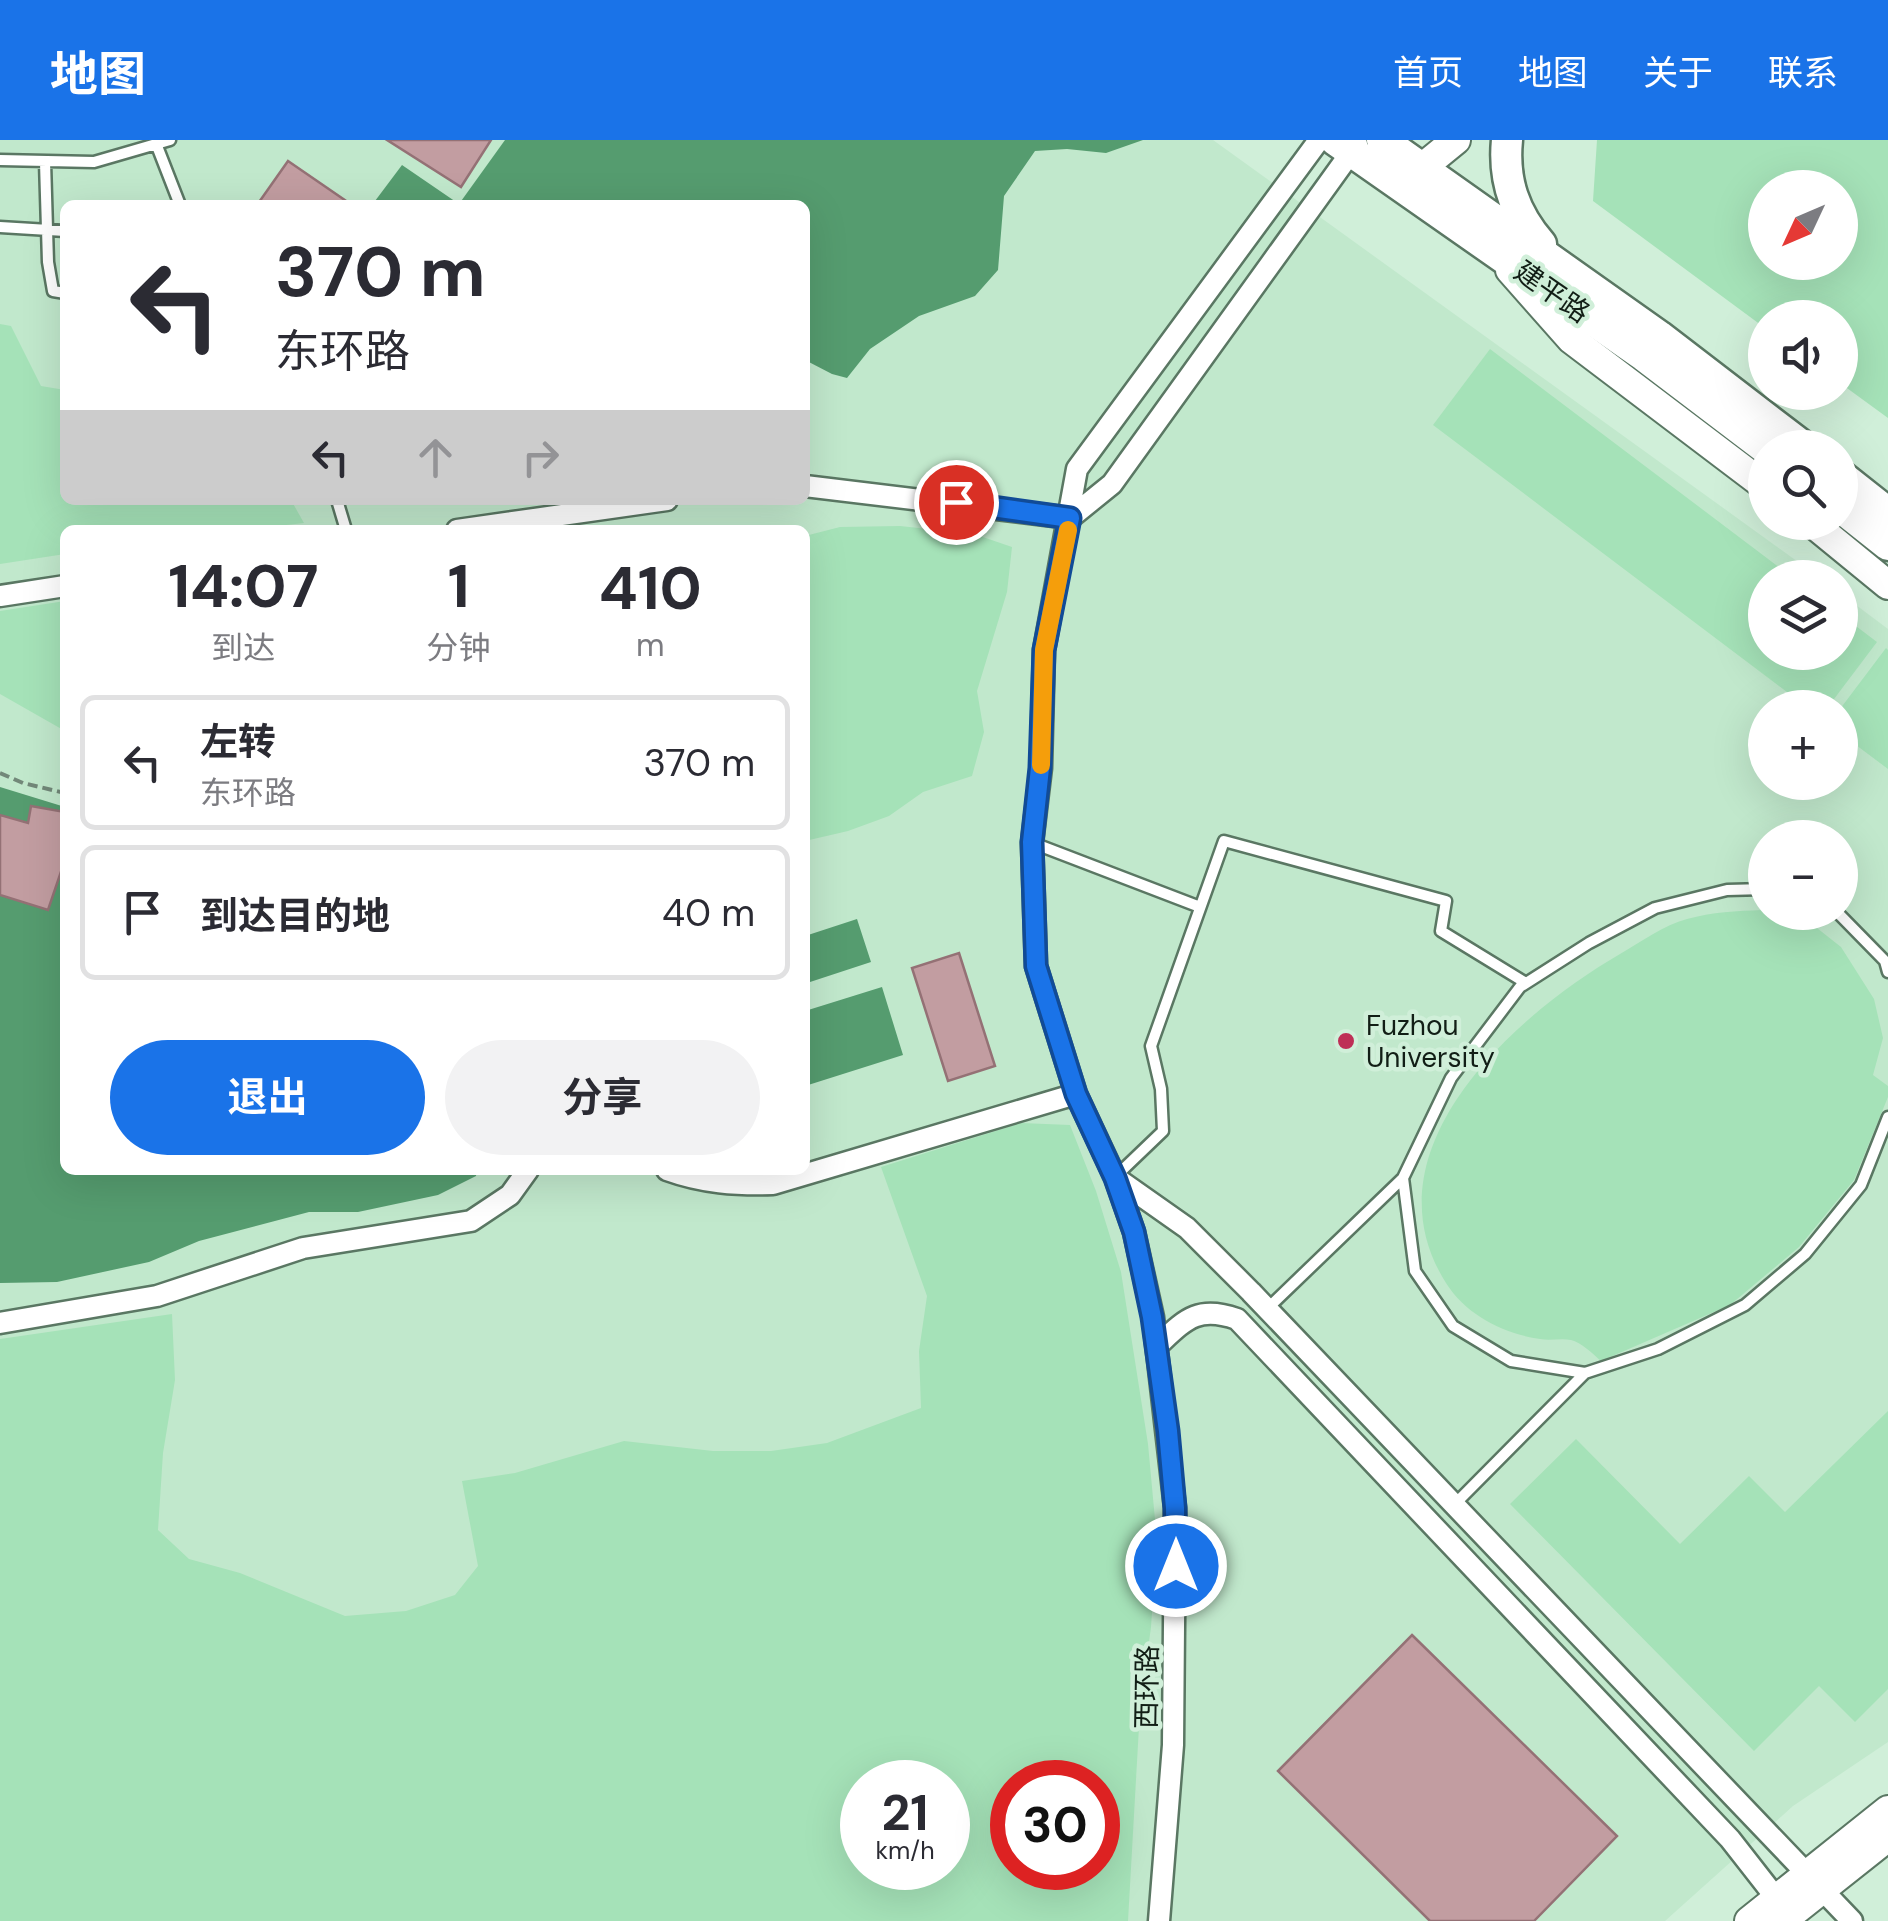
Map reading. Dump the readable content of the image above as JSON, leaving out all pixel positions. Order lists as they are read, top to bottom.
{
  "streets": {
    "main road": ["建平路"],
    "street": ["西环路"]
  },
  "places": ["Fuzhou University"],
  "north": "bottom left",
  "page": {
    "header": "地图",
    "nav": [
      "首页",
      "地图",
      "关于",
      "联系"
    ],
    "map_buttons": ["+", "−"],
    "turn": ["370 m", "东环路"],
    "eta": [
      "14:07",
      "到达",
      "1",
      "分钟",
      "410",
      "m"
    ],
    "list": [
      {
        "name": "左转",
        "note": "东环路",
        "value": "370 m"
      },
      {
        "name": "到达目的地",
        "value": "40 m"
      }
    ],
    "buttons": ["退出", "分享"],
    "speed": "21 km/h",
    "limit": "30"
  }
}
